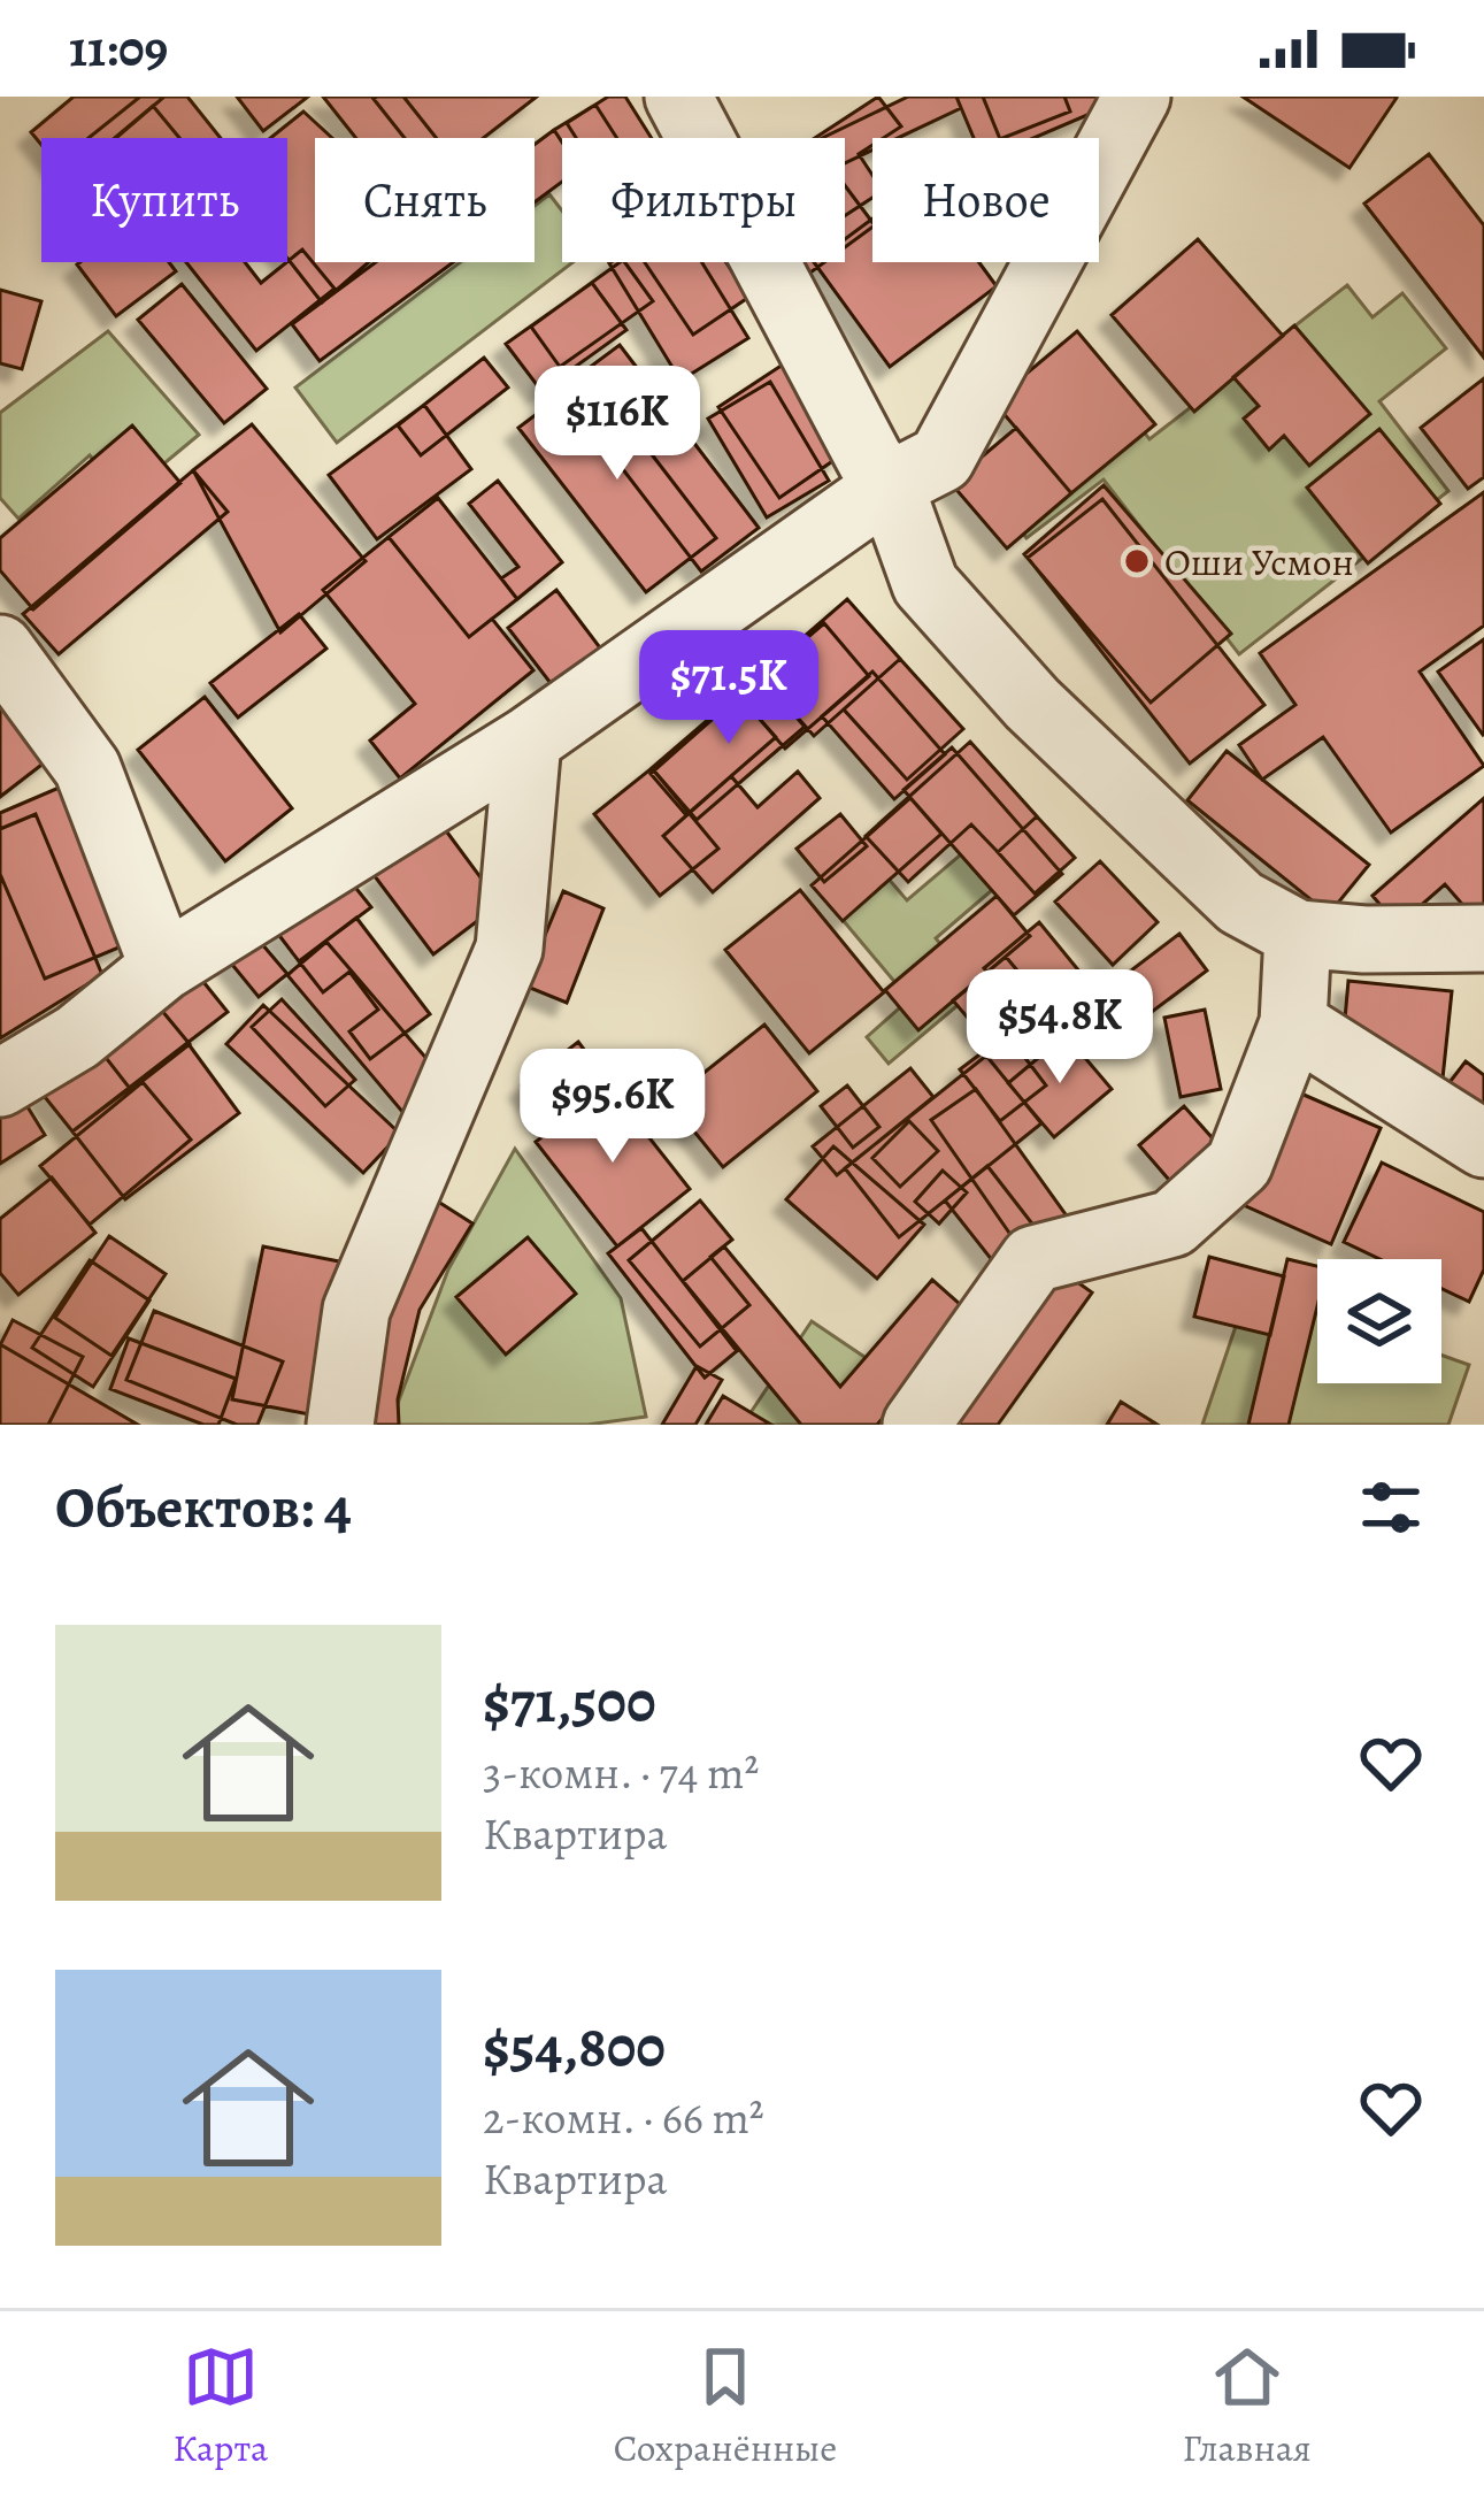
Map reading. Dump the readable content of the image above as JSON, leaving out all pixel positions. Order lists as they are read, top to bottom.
{
  "places": ["Оши Усмон"],
  "page": {
    "status": "11:09",
    "chip": [
      "Купить",
      "Снять",
      "Фильтры",
      "Новое"
    ],
    "price": [
      "$116K",
      "$71.5K",
      "$54.8K",
      "$95.6K"
    ],
    "heading": "Объектов: 4",
    "list": [
      {
        "name": "$71,500",
        "note": "3-комн. · 74 m² · Квартира"
      },
      {
        "name": "$54,800",
        "note": "2-комн. · 66 m² · Квартира"
      }
    ],
    "tabs": ["Карта", "Сохранённые", "Главная"]
  }
}
